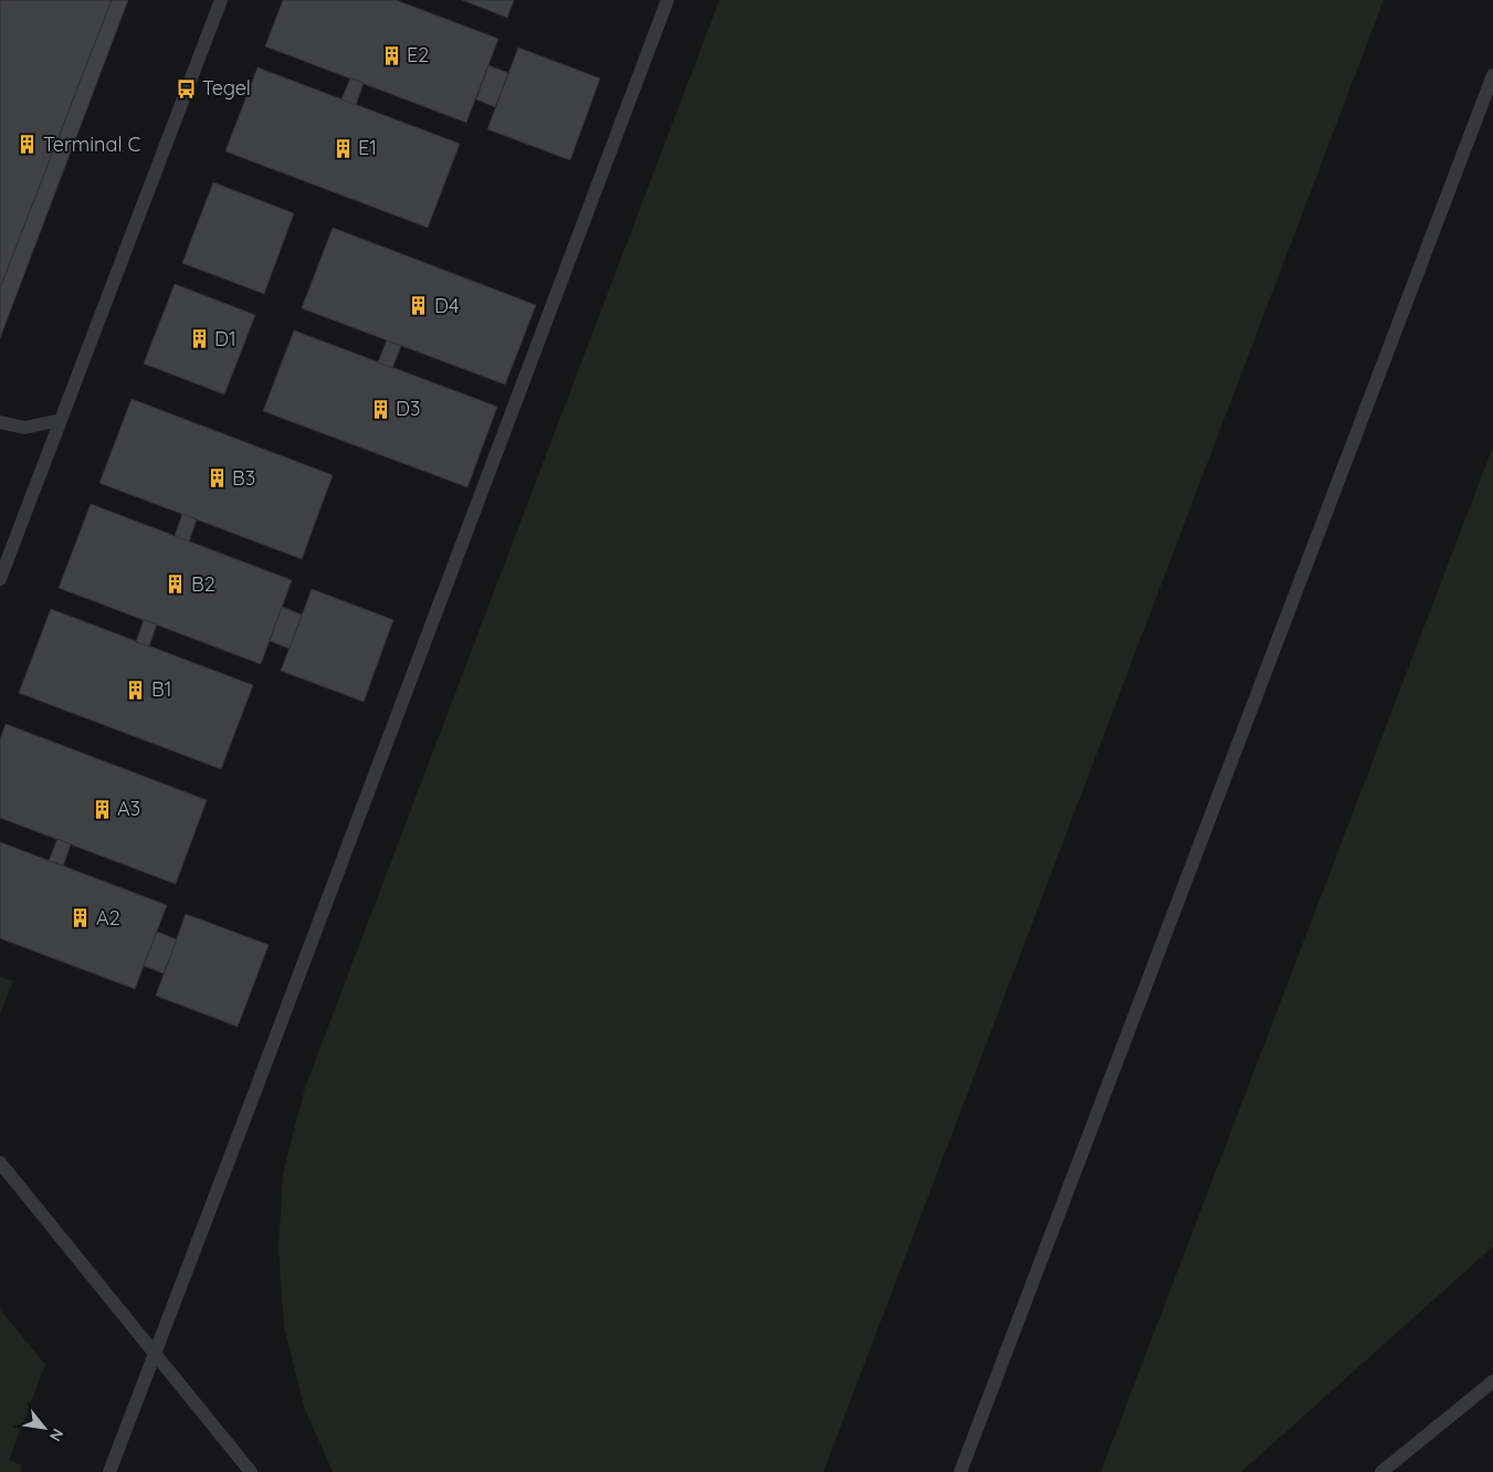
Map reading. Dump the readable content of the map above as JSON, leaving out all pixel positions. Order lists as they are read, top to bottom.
{
  "places": {
    "building": [
      "E2",
      "Terminal C",
      "E1",
      "D4",
      "D1",
      "D3",
      "B3",
      "B2",
      "B1",
      "A3",
      "A2"
    ],
    "bus stop": ["Tegel"]
  },
  "north": "bottom right"
}
